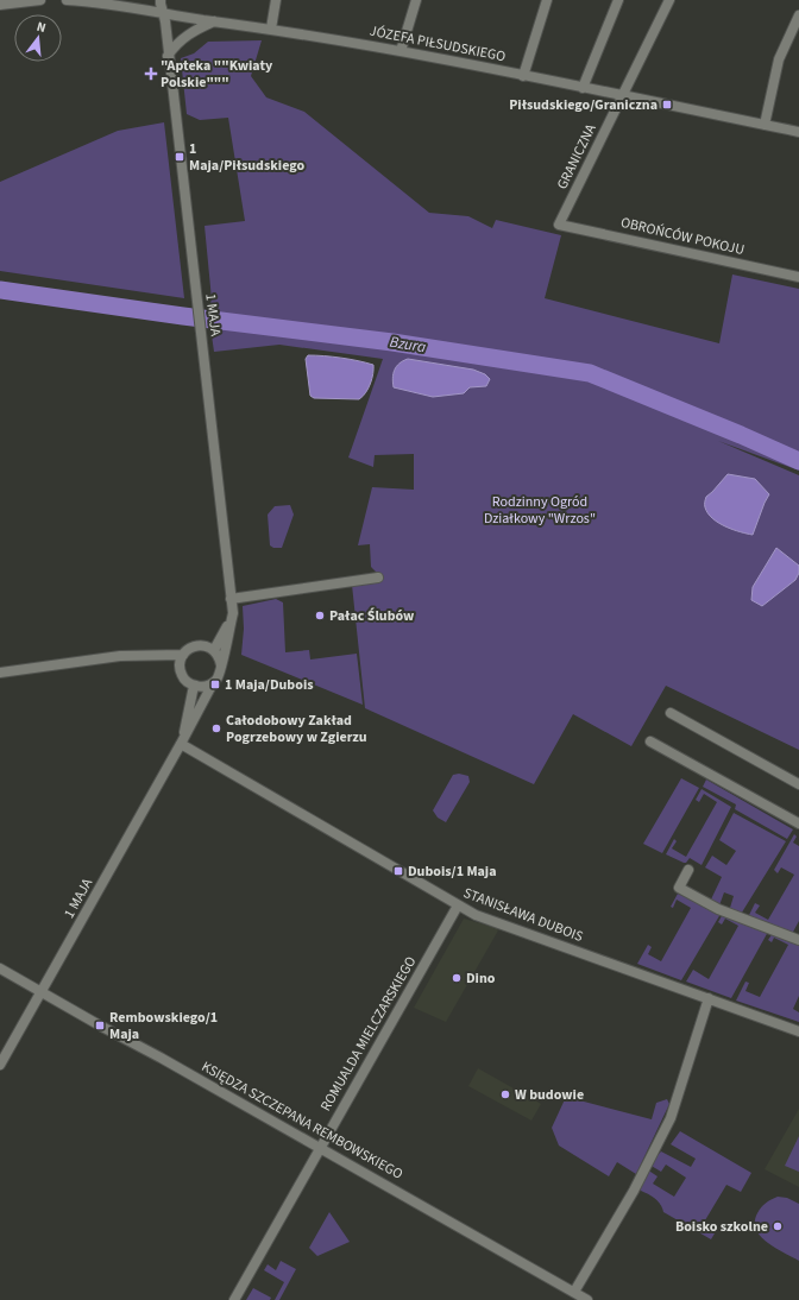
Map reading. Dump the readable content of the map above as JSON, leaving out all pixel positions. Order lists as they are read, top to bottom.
{
  "streets": {
    "street": [
      "JÓZEFA PIŁSUDSKIEGO",
      "GRANICZNA",
      "OBROŃCÓW POKOJU",
      "1 MAJA",
      "STANISŁAWA DUBOIS",
      "ROMUALDA MIELCZARSKIEGO",
      "KSIĘDZA SZCZEPANA REMBOWSKIEGO"
    ]
  },
  "crossings": [
    ["JÓZEFA PIŁSUDSKIEGO", "GRANICZNA"],
    ["JÓZEFA PIŁSUDSKIEGO", "1 MAJA"],
    ["GRANICZNA", "OBROŃCÓW POKOJU"],
    ["1 MAJA", "STANISŁAWA DUBOIS"],
    ["1 MAJA", "KSIĘDZA SZCZEPANA REMBOWSKIEGO"],
    ["STANISŁAWA DUBOIS", "ROMUALDA MIELCZARSKIEGO"],
    ["ROMUALDA MIELCZARSKIEGO", "KSIĘDZA SZCZEPANA REMBOWSKIEGO"]
  ],
  "water": ["Bzura"],
  "parks": ["Rodzinny Ogród Działkowy \"Wrzos\""],
  "places": {
    "health": ["\"Apteka \"\"Kwiaty Polskie\"\"\""],
    "transit": [
      "Piłsudskiego/Graniczna",
      "1 Maja/Piłsudskiego",
      "1 Maja/Dubois",
      "Dubois/1 Maja",
      "Rembowskiego/1 Maja"
    ],
    "other": [
      "Pałac Ślubów",
      "Całodobowy Zakład Pogrzebowy w Zgierzu",
      "Dino",
      "W budowie",
      "Boisko szkolne"
    ]
  },
  "north": "top"
}
